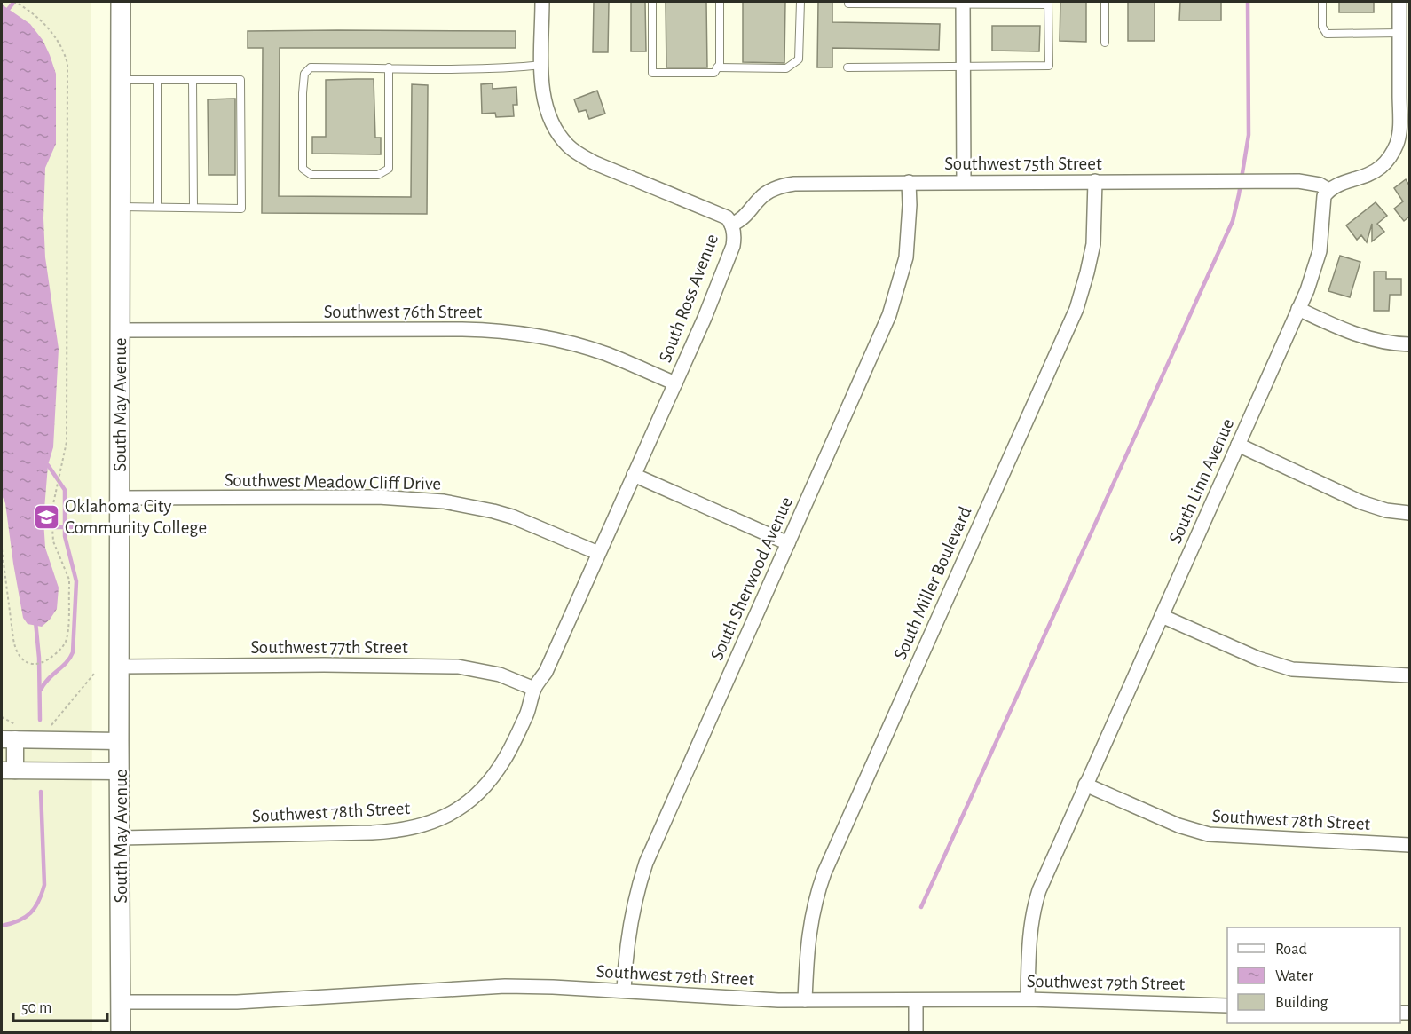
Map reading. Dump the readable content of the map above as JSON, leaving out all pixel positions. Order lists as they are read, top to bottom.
{
  "streets": {
    "main road": ["South May Avenue"],
    "street": [
      "Southwest 75th Street",
      "South Ross Avenue",
      "Southwest 76th Street",
      "South Linn Avenue",
      "Southwest Meadow Cliff Drive",
      "South Sherwood Avenue",
      "South Miller Boulevard",
      "Southwest 77th Street",
      "Southwest 78th Street",
      "Southwest 79th Street"
    ]
  },
  "crossings": [
    ["Southwest 75th Street", "South Ross Avenue"],
    ["Southwest 75th Street", "South Linn Avenue"],
    ["Southwest 75th Street", "South Sherwood Avenue"],
    ["Southwest 75th Street", "South Miller Boulevard"],
    ["South Ross Avenue", "Southwest 76th Street"],
    ["South Ross Avenue", "Southwest Meadow Cliff Drive"],
    ["South Ross Avenue", "Southwest 77th Street"],
    ["South Ross Avenue", "Southwest 78th Street"],
    ["Southwest 76th Street", "South May Avenue"],
    ["South May Avenue", "Southwest Meadow Cliff Drive"],
    ["South May Avenue", "Southwest 77th Street"],
    ["South May Avenue", "Southwest 78th Street"],
    ["South May Avenue", "Southwest 79th Street"],
    ["South Linn Avenue", "Southwest 78th Street"],
    ["South Linn Avenue", "Southwest 79th Street"],
    ["South Sherwood Avenue", "Southwest 79th Street"],
    ["South Miller Boulevard", "Southwest 79th Street"],
    ["Southwest 77th Street", "Southwest 78th Street"]
  ],
  "places": {
    "school or university": ["Oklahoma City Community College"]
  },
  "legend": ["Road", "Water", "Building"],
  "scale_bar": "50 m"
}
